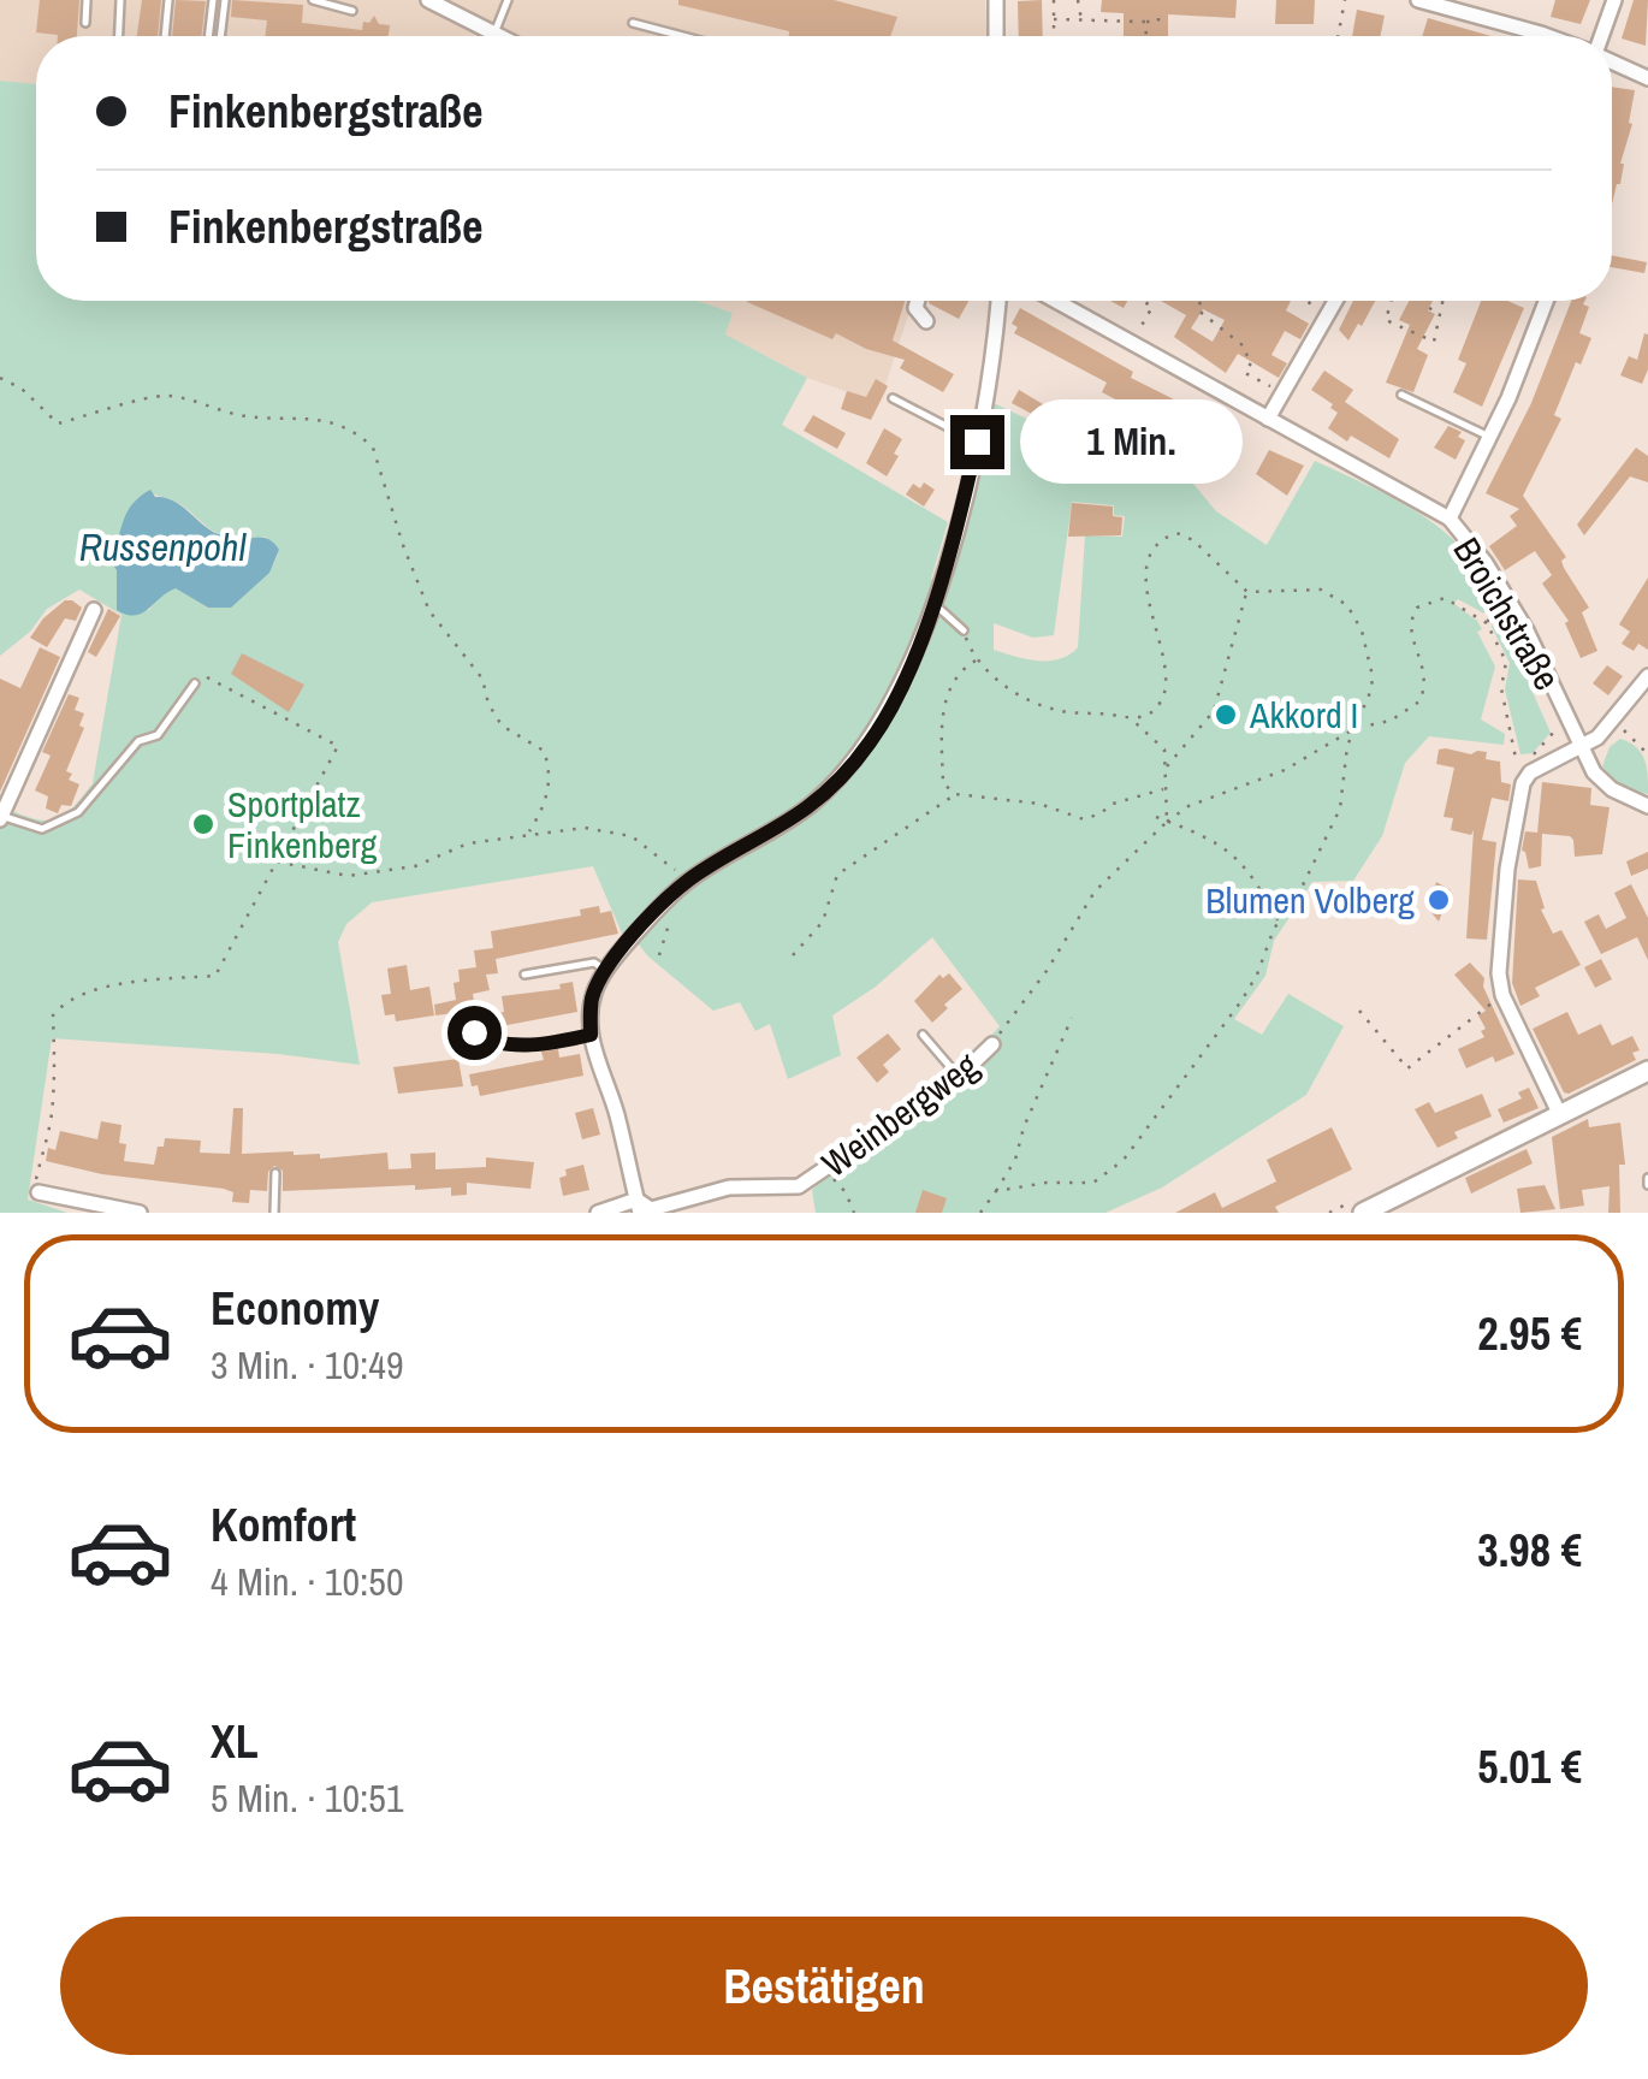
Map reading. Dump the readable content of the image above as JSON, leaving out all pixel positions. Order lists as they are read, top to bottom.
{
  "streets": {
    "street": ["Broichstraße", "Weinbergweg"]
  },
  "water": ["Russenpohl"],
  "places": ["Akkord I", "Sportplatz Finkenberg", "Blumen Volberg"],
  "page": {
    "banner": ["Finkenbergstraße", "Finkenbergstraße"],
    "bubble": "1 Min.",
    "list": [
      {
        "name": "Economy",
        "note": "3 Min. · 10:49",
        "value": "2.95 €"
      },
      {
        "name": "Komfort",
        "note": "4 Min. · 10:50",
        "value": "3.98 €"
      },
      {
        "name": "XL",
        "note": "5 Min. · 10:51",
        "value": "5.01 €"
      }
    ],
    "buttons": "Bestätigen"
  }
}
